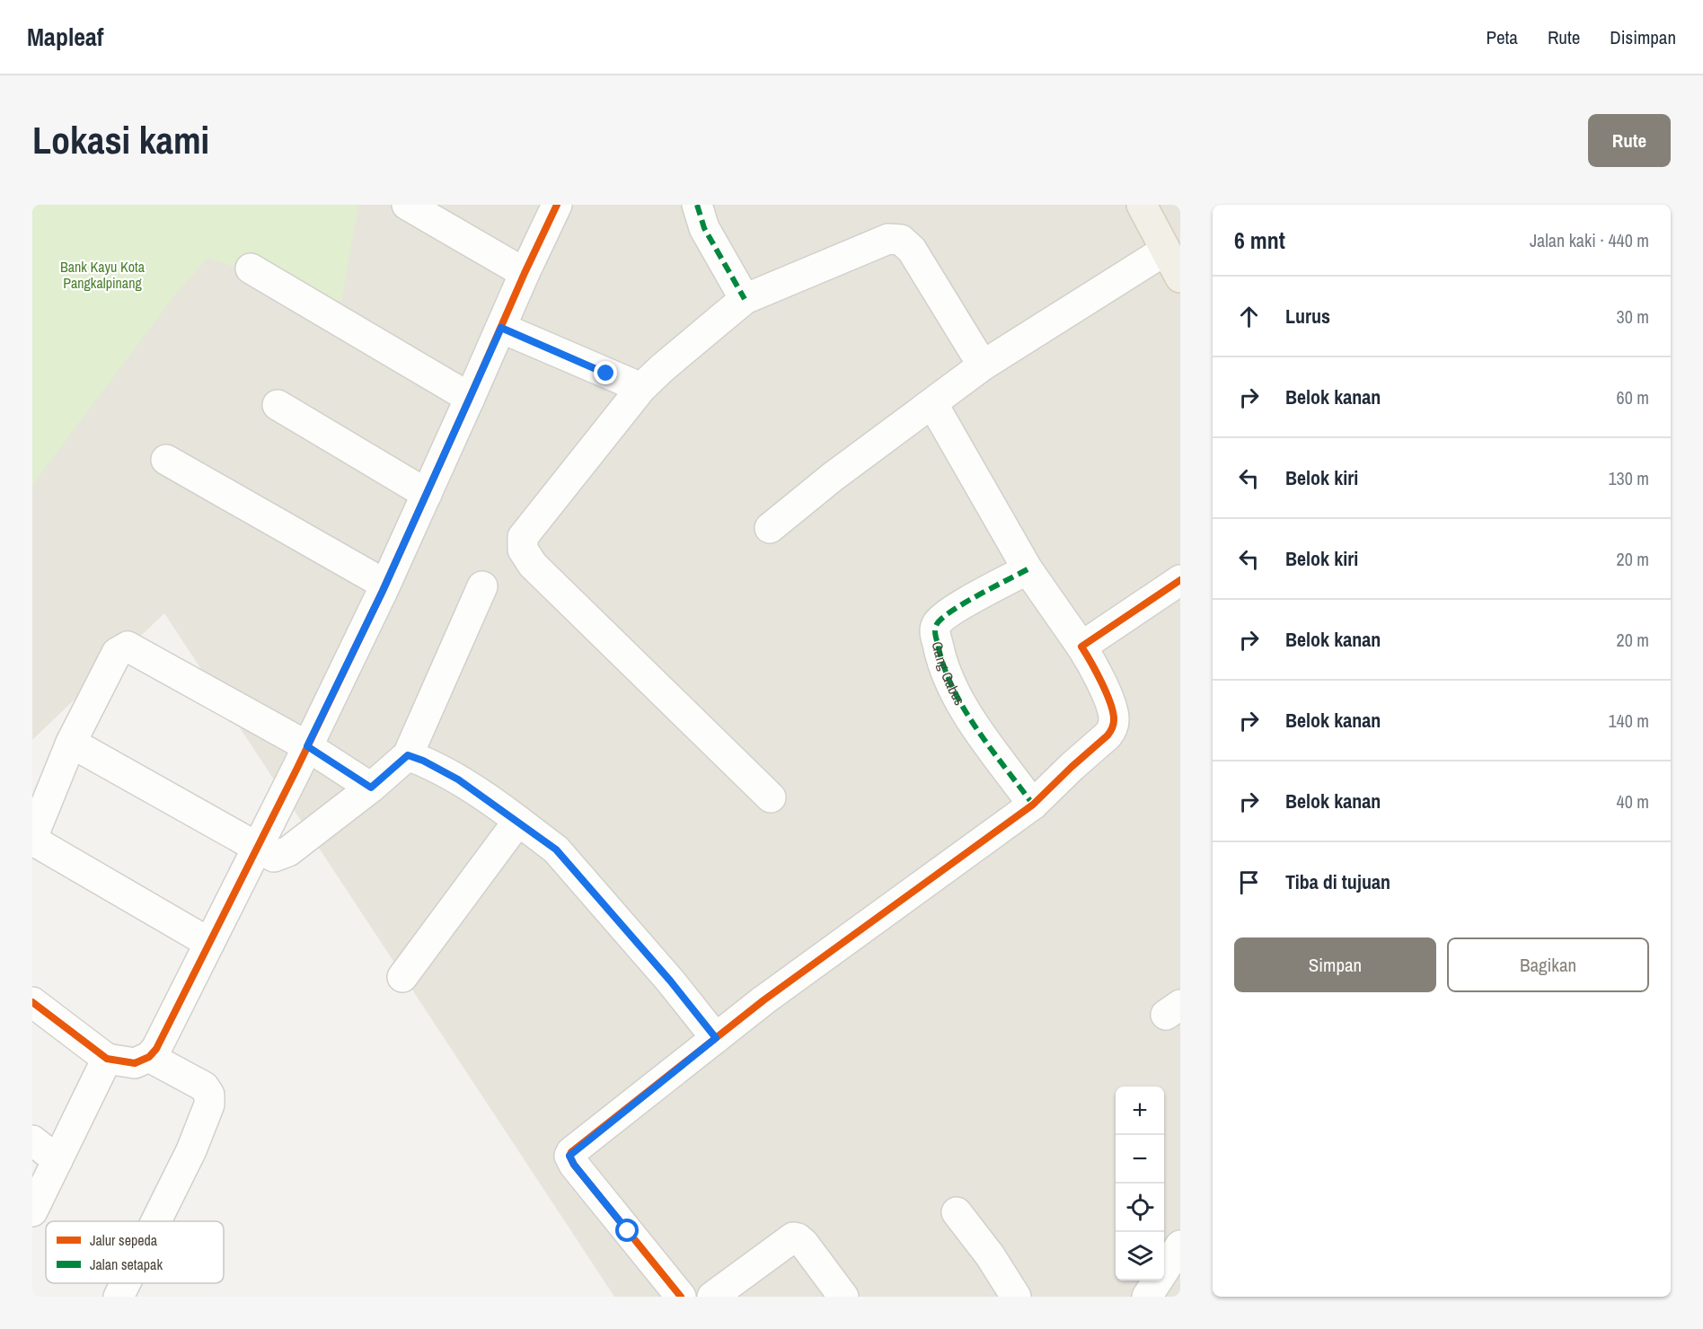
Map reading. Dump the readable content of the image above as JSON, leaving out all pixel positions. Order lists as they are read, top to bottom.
{
  "streets": {
    "street": ["Gang Gabus"]
  },
  "parks": ["Bank Kayu Kota Pangkalpinang"],
  "legend": ["Jalur sepeda", "Jalan setapak"],
  "page": {
    "header": "Mapleaf",
    "nav": ["Peta", "Rute", "Disimpan"],
    "buttons": [
      "Rute",
      ["Simpan", "Bagikan"]
    ],
    "title": "Lokasi kami",
    "heading": ["6 mnt", "Jalan kaki · 440 m"],
    "list": [
      ["Lurus", "30 m"],
      ["Belok kanan", "60 m"],
      ["Belok kiri", "130 m"],
      ["Belok kiri", "20 m"],
      ["Belok kanan", "20 m"],
      ["Belok kanan", "140 m"],
      ["Belok kanan", "40 m"],
      "Tiba di tujuan"
    ],
    "map_buttons": ["+", "−"]
  }
}
